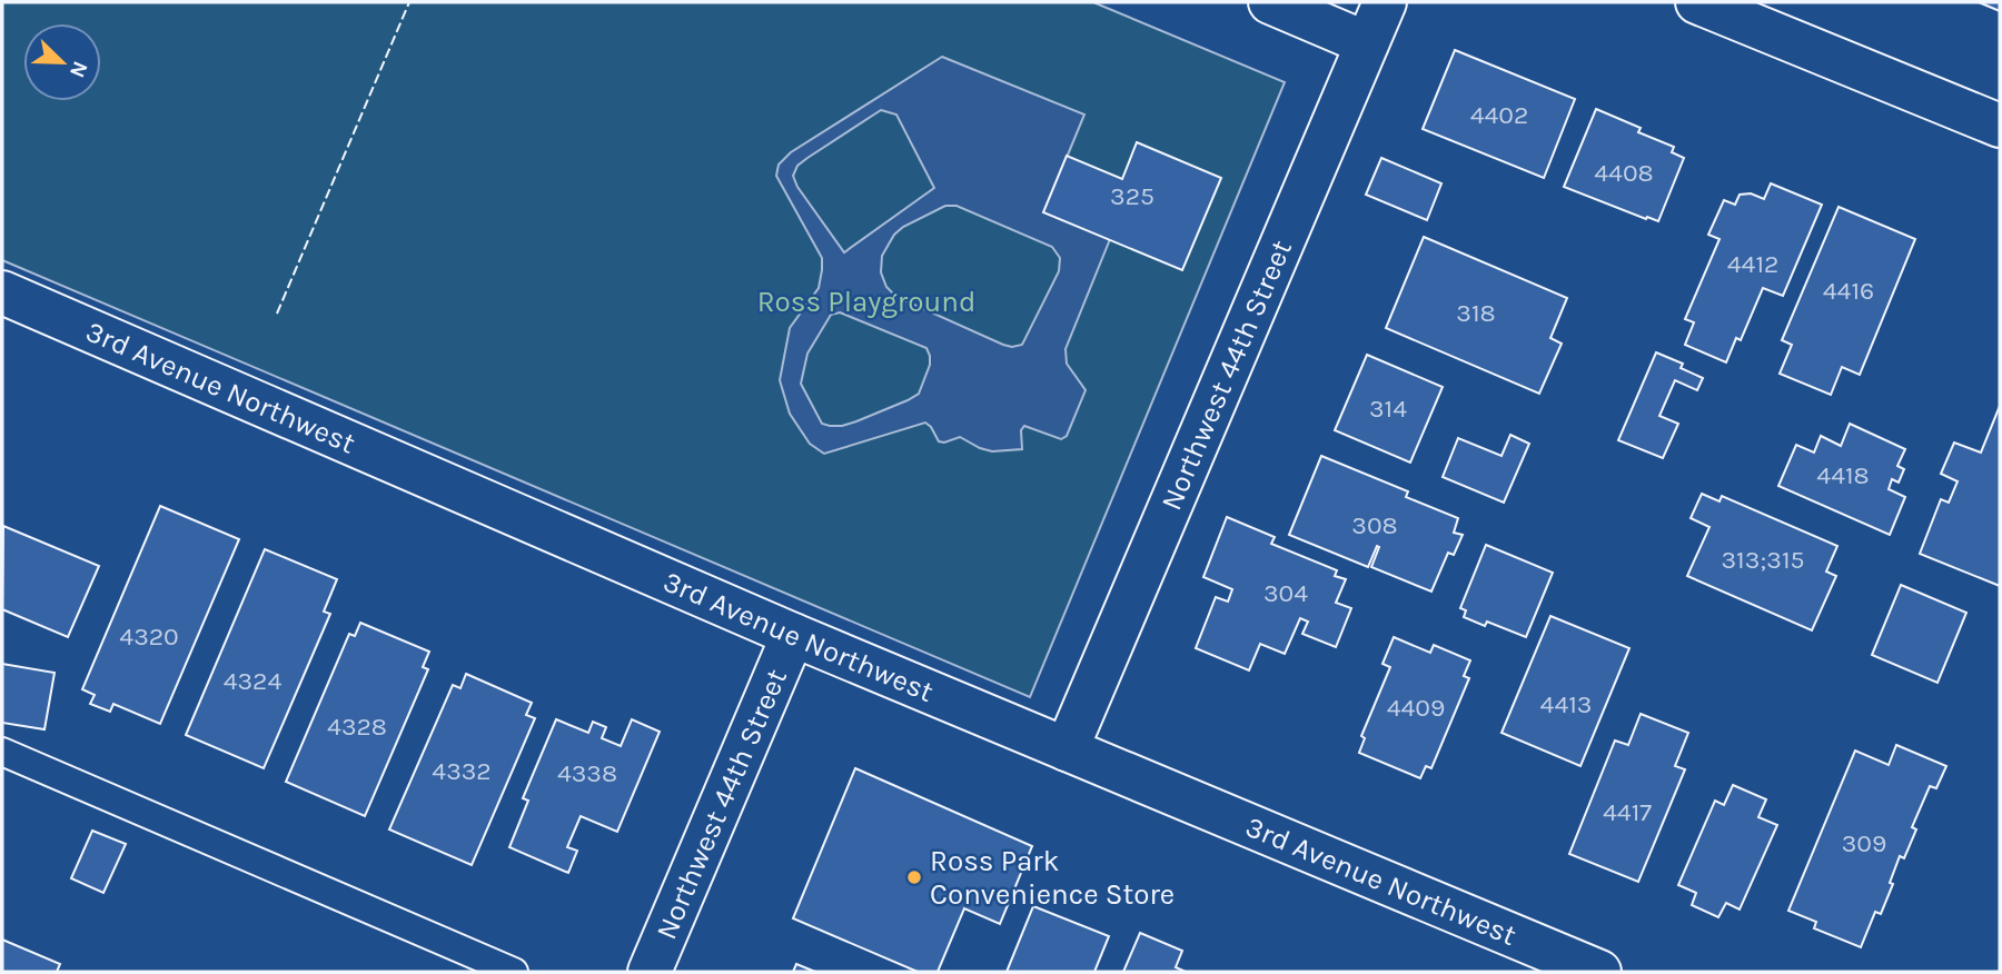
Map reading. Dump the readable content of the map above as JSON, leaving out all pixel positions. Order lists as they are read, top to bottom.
{
  "streets": {
    "street": ["Northwest 44th Street", "3rd Avenue Northwest"]
  },
  "crossings": [
    ["Northwest 44th Street", "3rd Avenue Northwest"]
  ],
  "parks": ["Ross Playground"],
  "places": ["Ross Park Convenience Store"],
  "house_numbers": [
    "4402",
    "4408",
    "325",
    "4412",
    "4416",
    "318",
    "314",
    "4418",
    "308",
    "313;315",
    "304",
    "4320",
    "4324",
    "4413",
    "4409",
    "4328",
    "4332",
    "4338",
    "4417",
    "309"
  ],
  "north": "bottom right"
}
